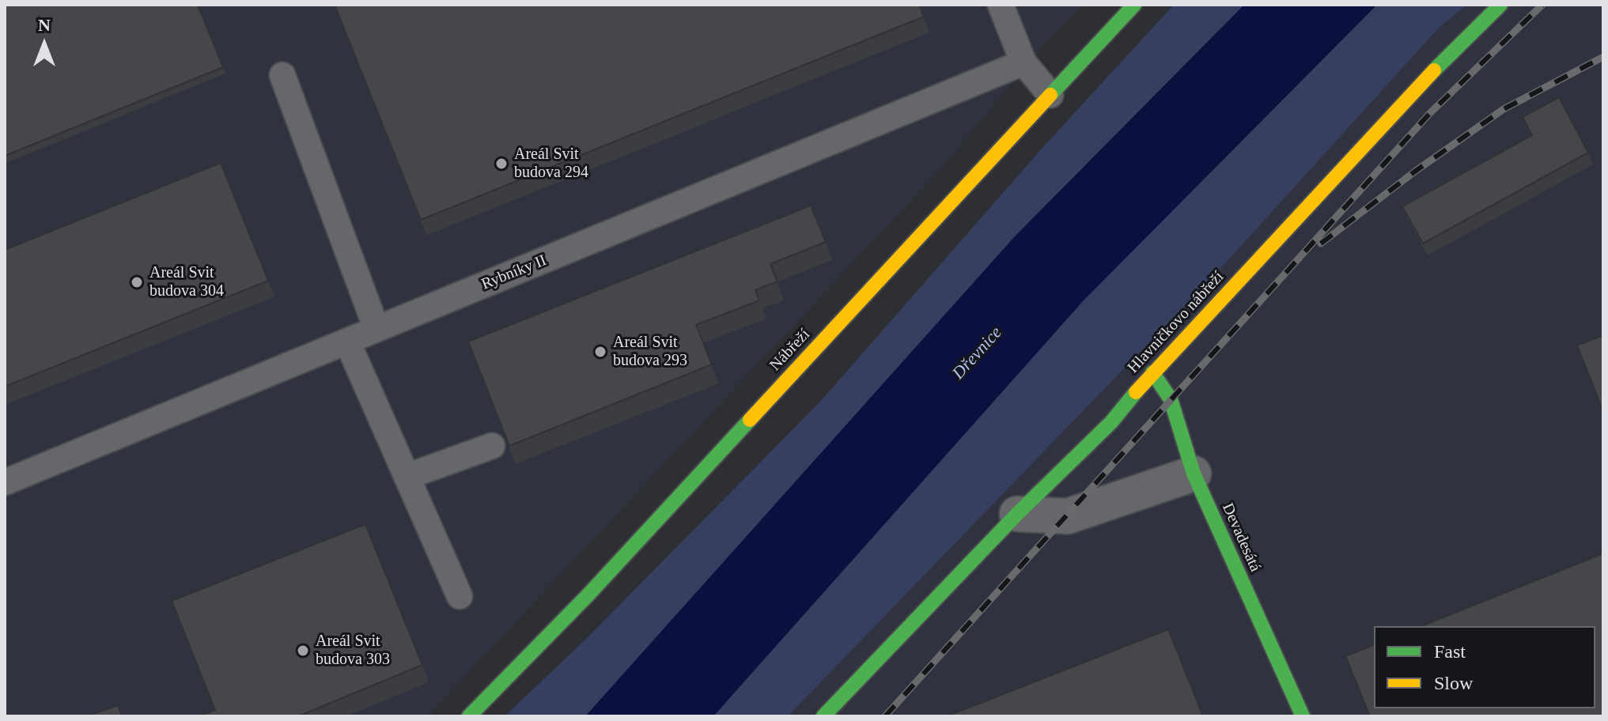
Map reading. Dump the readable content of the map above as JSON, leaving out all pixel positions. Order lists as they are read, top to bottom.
{
  "streets": {
    "street": ["Hlavničkovo nábřeží", "Nábřeží", "Devadesátá"],
    "lane": ["Rybníky II"]
  },
  "crossings": [
    ["Hlavničkovo nábřeží", "Devadesátá"]
  ],
  "water": ["Dřevnice"],
  "places": [
    "Areál Svit budova 294",
    "Areál Svit budova 304",
    "Areál Svit budova 293",
    "Areál Svit budova 303"
  ],
  "legend": ["Fast", "Slow"],
  "north": "top"
}
